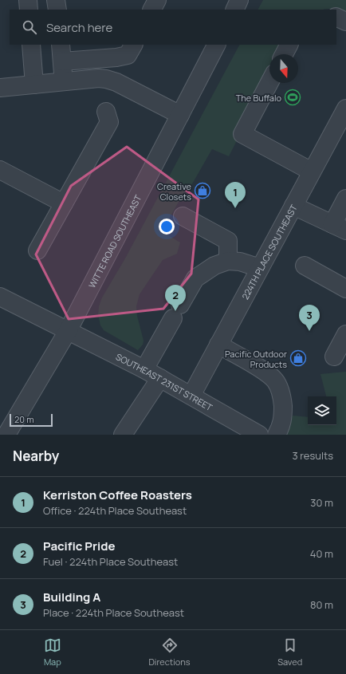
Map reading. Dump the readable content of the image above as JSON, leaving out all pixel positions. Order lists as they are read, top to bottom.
{
  "streets": {
    "street": ["WITTE ROAD SOUTHEAST", "224TH PLACE SOUTHEAST", "SOUTHEAST 231ST STREET"]
  },
  "crossings": [
    ["WITTE ROAD SOUTHEAST", "SOUTHEAST 231ST STREET"],
    ["224TH PLACE SOUTHEAST", "SOUTHEAST 231ST STREET"]
  ],
  "places": {
    "sports": ["The Buffalo"],
    "shop": ["Creative Closets", "Pacific Outdoor Products"]
  },
  "scale_bar": "20 m",
  "north": "bottom",
  "page": {
    "search": "Search here",
    "pins": ["1", "2", "3"],
    "scale": "20 m",
    "heading": ["Nearby", "3 results"],
    "list": [
      {
        "mark": "1",
        "name": "Kerriston Coffee Roasters",
        "note": "Office · 224th Place Southeast",
        "value": "30 m"
      },
      {
        "mark": "2",
        "name": "Pacific Pride",
        "note": "Fuel · 224th Place Southeast",
        "value": "40 m"
      },
      {
        "mark": "3",
        "name": "Building A",
        "note": "Place · 224th Place Southeast",
        "value": "80 m"
      }
    ],
    "nav": ["Map", "Directions", "Saved"]
  }
}
